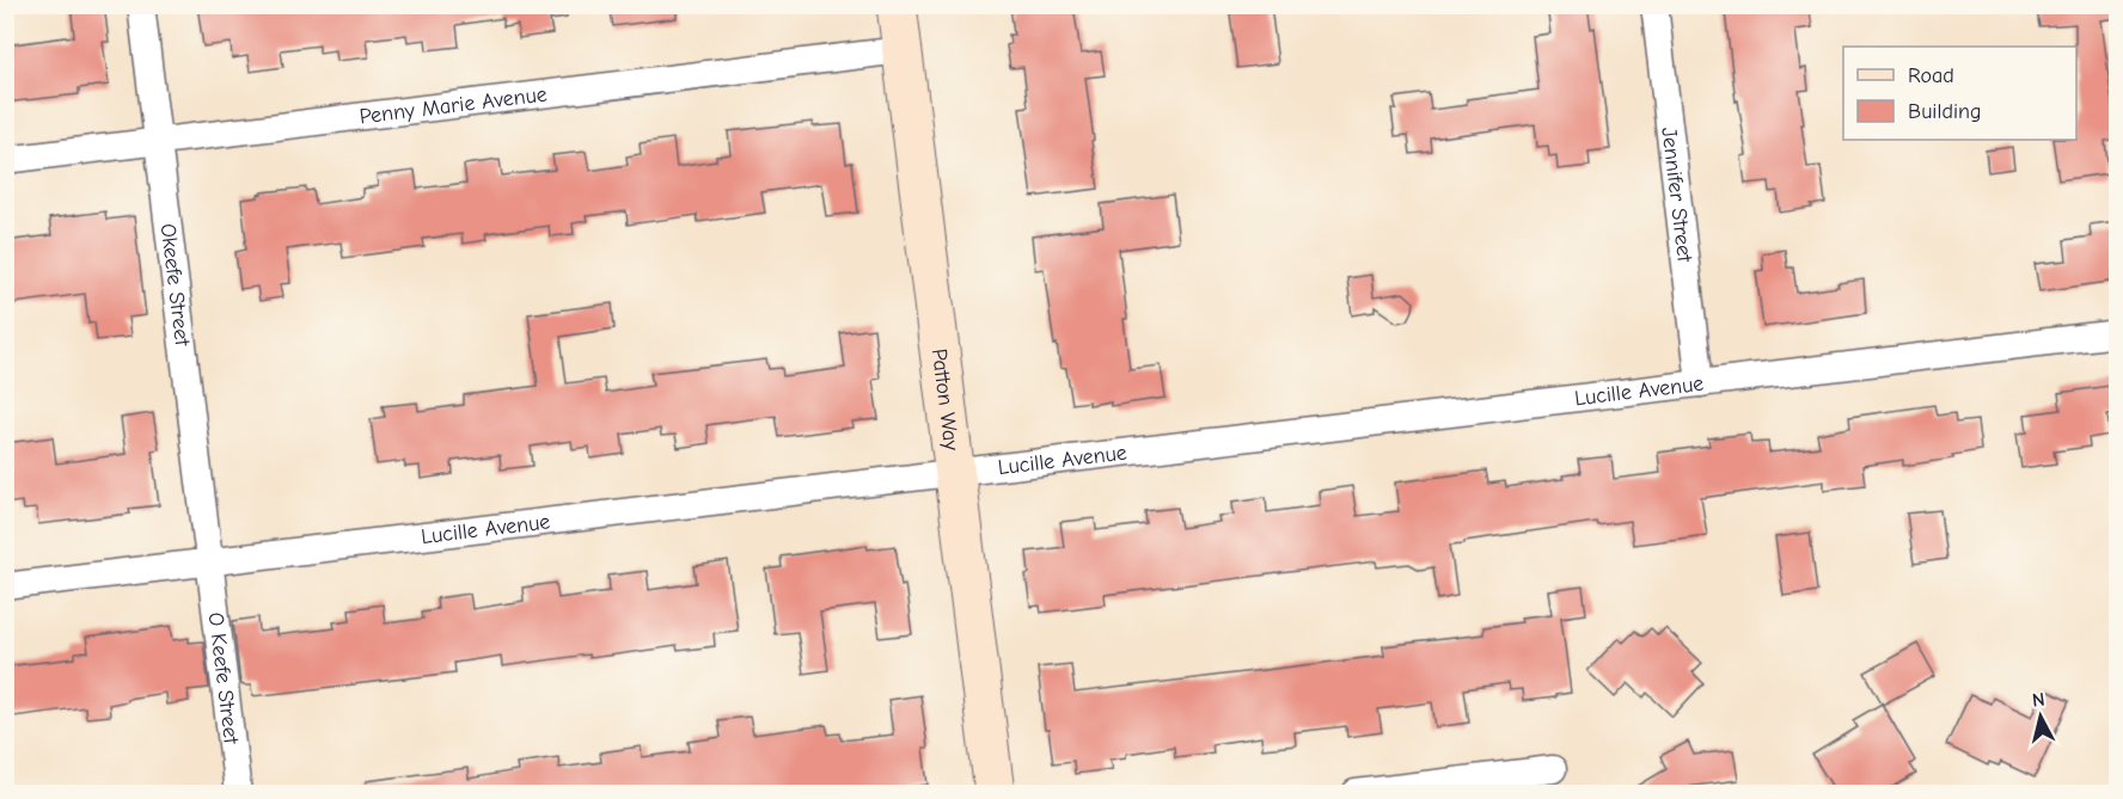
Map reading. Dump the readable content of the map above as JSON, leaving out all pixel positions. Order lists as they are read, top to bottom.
{
  "streets": {
    "street": [
      "Penny Marie Avenue",
      "Jennifer Street",
      "Okeefe Street",
      "Lucille Avenue",
      "Patton Way",
      "O Keefe Street"
    ]
  },
  "crossings": [
    ["Penny Marie Avenue", "Okeefe Street"],
    ["Penny Marie Avenue", "Patton Way"],
    ["Jennifer Street", "Lucille Avenue"],
    ["Okeefe Street", "Lucille Avenue"],
    ["Okeefe Street", "O Keefe Street"],
    ["Lucille Avenue", "Patton Way"],
    ["Lucille Avenue", "O Keefe Street"]
  ],
  "legend": ["Road", "Building"],
  "north": "top"
}
